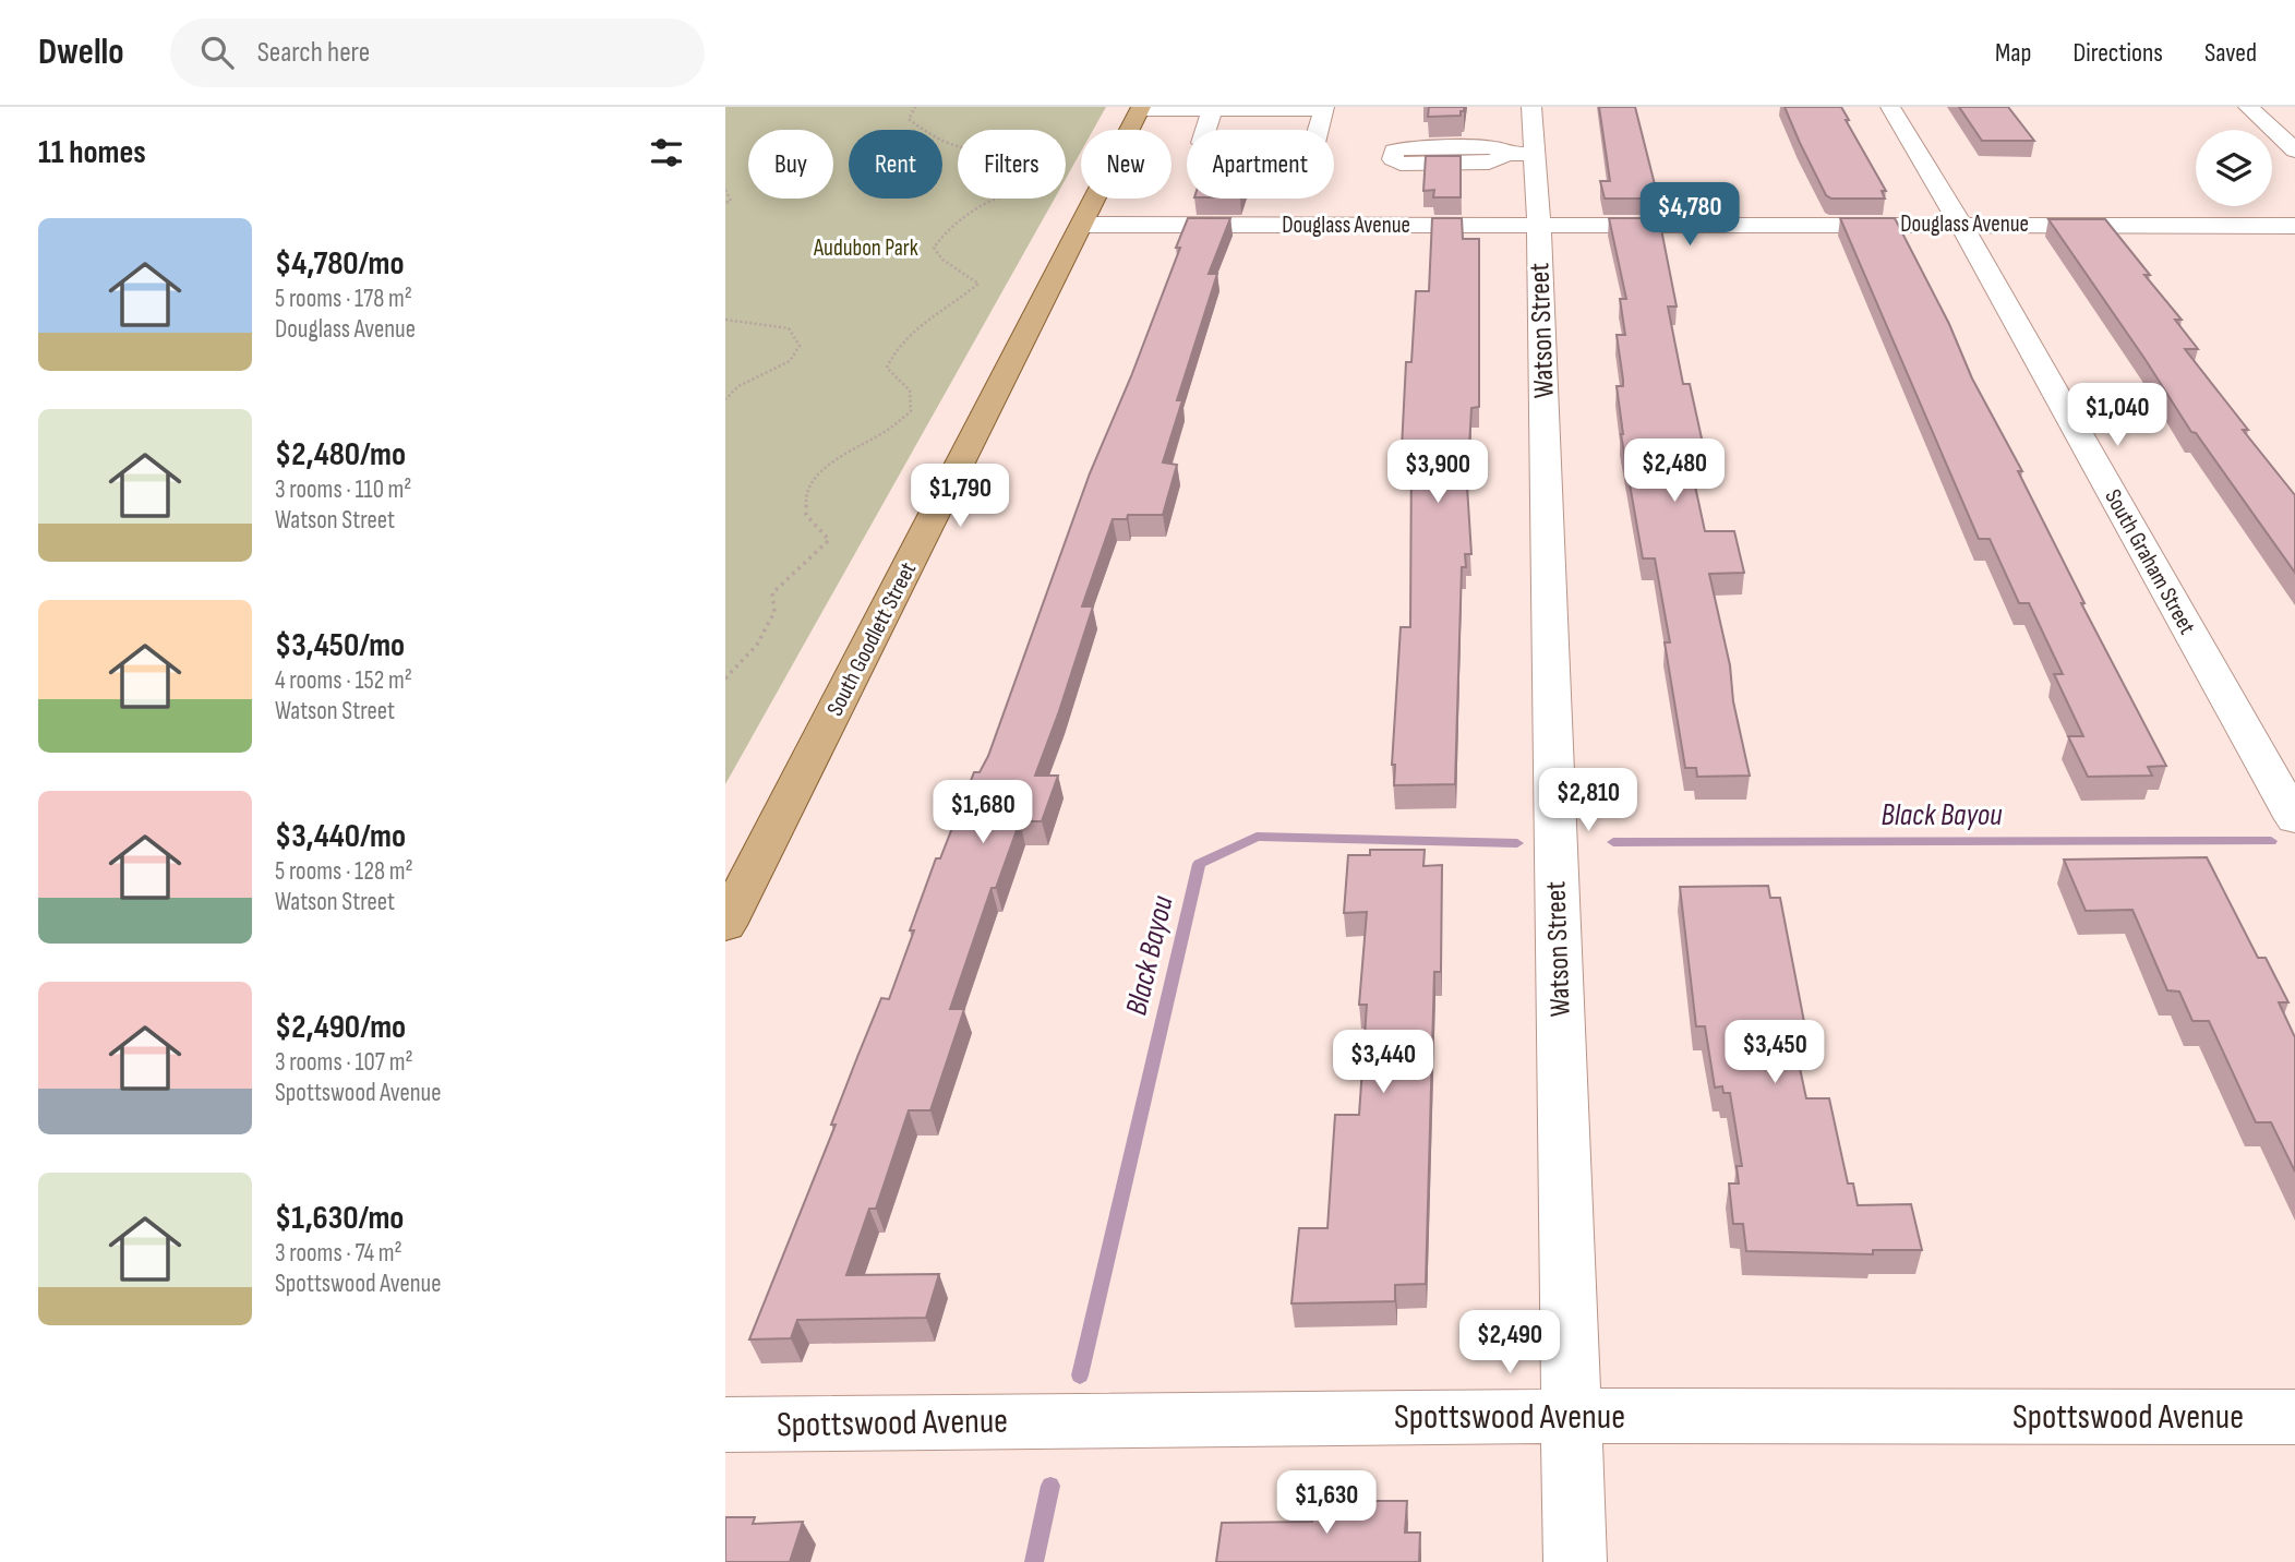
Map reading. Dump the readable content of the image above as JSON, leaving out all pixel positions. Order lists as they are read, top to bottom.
{
  "streets": {
    "main road": ["South Goodlett Street"],
    "street": [
      "Douglass Avenue",
      "Watson Street",
      "South Graham Street",
      "Spottswood Avenue"
    ]
  },
  "crossings": [
    ["Douglass Avenue", "Watson Street"],
    ["Douglass Avenue", "South Graham Street"],
    ["Douglass Avenue", "South Goodlett Street"],
    ["Watson Street", "Spottswood Avenue"]
  ],
  "water": ["Black Bayou"],
  "parks": ["Audubon Park"],
  "page": {
    "header": "Dwello",
    "search": "Search here",
    "nav": ["Map", "Directions", "Saved"],
    "heading": "11 homes",
    "chip": [
      "Buy",
      "Rent",
      "Filters",
      "New",
      "Apartment"
    ],
    "price": [
      "$4,780",
      "$1,040",
      "$2,480",
      "$3,900",
      "$1,790",
      "$2,810",
      "$1,680",
      "$3,450",
      "$3,440",
      "$2,490",
      "$1,630"
    ],
    "list": [
      {
        "name": "$4,780/mo",
        "note": "5 rooms · 178 m² · Douglass Avenue"
      },
      {
        "name": "$2,480/mo",
        "note": "3 rooms · 110 m² · Watson Street"
      },
      {
        "name": "$3,450/mo",
        "note": "4 rooms · 152 m² · Watson Street"
      },
      {
        "name": "$3,440/mo",
        "note": "5 rooms · 128 m² · Watson Street"
      },
      {
        "name": "$2,490/mo",
        "note": "3 rooms · 107 m² · Spottswood Avenue"
      },
      {
        "name": "$1,630/mo",
        "note": "3 rooms · 74 m² · Spottswood Avenue"
      }
    ]
  }
}
